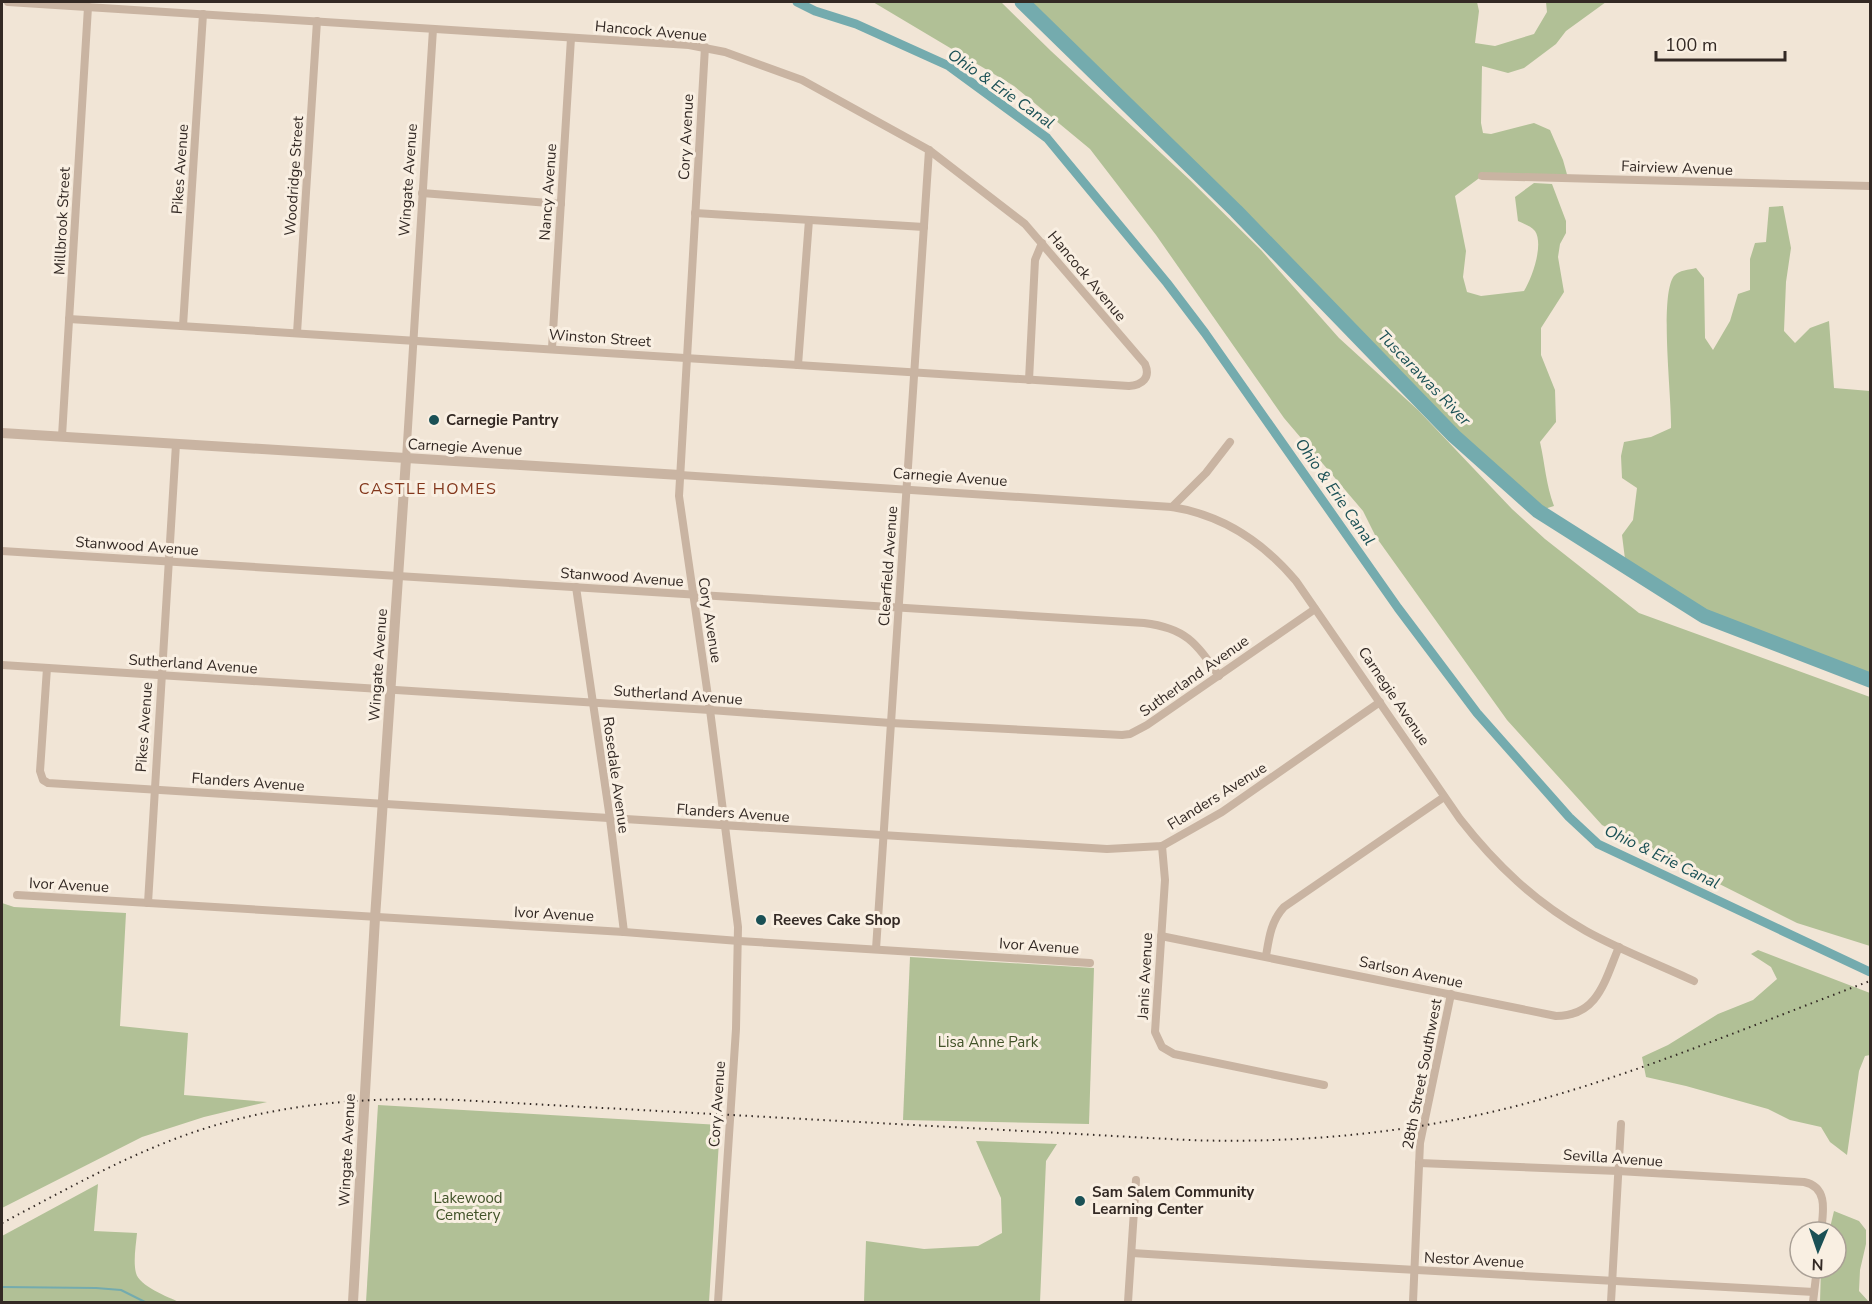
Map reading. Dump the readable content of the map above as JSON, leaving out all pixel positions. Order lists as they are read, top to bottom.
{
  "streets": {
    "street": [
      "Hancock Avenue",
      "Cory Avenue",
      "Fairview Avenue",
      "Pikes Avenue",
      "Woodridge Street",
      "Wingate Avenue",
      "Nancy Avenue",
      "Millbrook Street",
      "Winston Street",
      "Carnegie Avenue",
      "Stanwood Avenue",
      "Clearfield Avenue",
      "Sutherland Avenue",
      "Rosedale Avenue",
      "Flanders Avenue",
      "Ivor Avenue",
      "Sarlson Avenue",
      "Janis Avenue",
      "28th Street Southwest",
      "Sevilla Avenue",
      "Nestor Avenue"
    ]
  },
  "crossings": [
    ["Hancock Avenue", "Cory Avenue"],
    ["Hancock Avenue", "Pikes Avenue"],
    ["Hancock Avenue", "Woodridge Street"],
    ["Hancock Avenue", "Wingate Avenue"],
    ["Hancock Avenue", "Nancy Avenue"],
    ["Hancock Avenue", "Millbrook Street"],
    ["Hancock Avenue", "Winston Street"],
    ["Hancock Avenue", "Clearfield Avenue"],
    ["Cory Avenue", "Winston Street"],
    ["Cory Avenue", "Carnegie Avenue"],
    ["Cory Avenue", "Stanwood Avenue"],
    ["Cory Avenue", "Sutherland Avenue"],
    ["Cory Avenue", "Flanders Avenue"],
    ["Cory Avenue", "Ivor Avenue"],
    ["Pikes Avenue", "Winston Street"],
    ["Pikes Avenue", "Carnegie Avenue"],
    ["Pikes Avenue", "Stanwood Avenue"],
    ["Pikes Avenue", "Sutherland Avenue"],
    ["Pikes Avenue", "Flanders Avenue"],
    ["Pikes Avenue", "Ivor Avenue"],
    ["Woodridge Street", "Winston Street"],
    ["Wingate Avenue", "Winston Street"],
    ["Wingate Avenue", "Carnegie Avenue"],
    ["Wingate Avenue", "Stanwood Avenue"],
    ["Wingate Avenue", "Sutherland Avenue"],
    ["Wingate Avenue", "Flanders Avenue"],
    ["Wingate Avenue", "Ivor Avenue"],
    ["Nancy Avenue", "Winston Street"],
    ["Millbrook Street", "Winston Street"],
    ["Millbrook Street", "Carnegie Avenue"],
    ["Winston Street", "Clearfield Avenue"],
    ["Carnegie Avenue", "Clearfield Avenue"],
    ["Carnegie Avenue", "Sutherland Avenue"],
    ["Carnegie Avenue", "Flanders Avenue"],
    ["Carnegie Avenue", "Sarlson Avenue"],
    ["Stanwood Avenue", "Clearfield Avenue"],
    ["Stanwood Avenue", "Sutherland Avenue"],
    ["Stanwood Avenue", "Rosedale Avenue"],
    ["Clearfield Avenue", "Sutherland Avenue"],
    ["Clearfield Avenue", "Flanders Avenue"],
    ["Clearfield Avenue", "Ivor Avenue"],
    ["Sutherland Avenue", "Rosedale Avenue"],
    ["Sutherland Avenue", "Flanders Avenue"],
    ["Rosedale Avenue", "Flanders Avenue"],
    ["Rosedale Avenue", "Ivor Avenue"],
    ["Flanders Avenue", "Janis Avenue"],
    ["Sarlson Avenue", "Janis Avenue"],
    ["Sarlson Avenue", "28th Street Southwest"],
    ["28th Street Southwest", "Sevilla Avenue"],
    ["28th Street Southwest", "Nestor Avenue"]
  ],
  "districts": ["CASTLE HOMES"],
  "water": ["Ohio & Erie Canal", "Tuscarawas River"],
  "parks": ["Lisa Anne Park", "Lakewood Cemetery"],
  "places": ["Carnegie Pantry", "Reeves Cake Shop", "Sam Salem Community Learning Center"],
  "scale_bar": "100 m",
  "north": "bottom"
}
